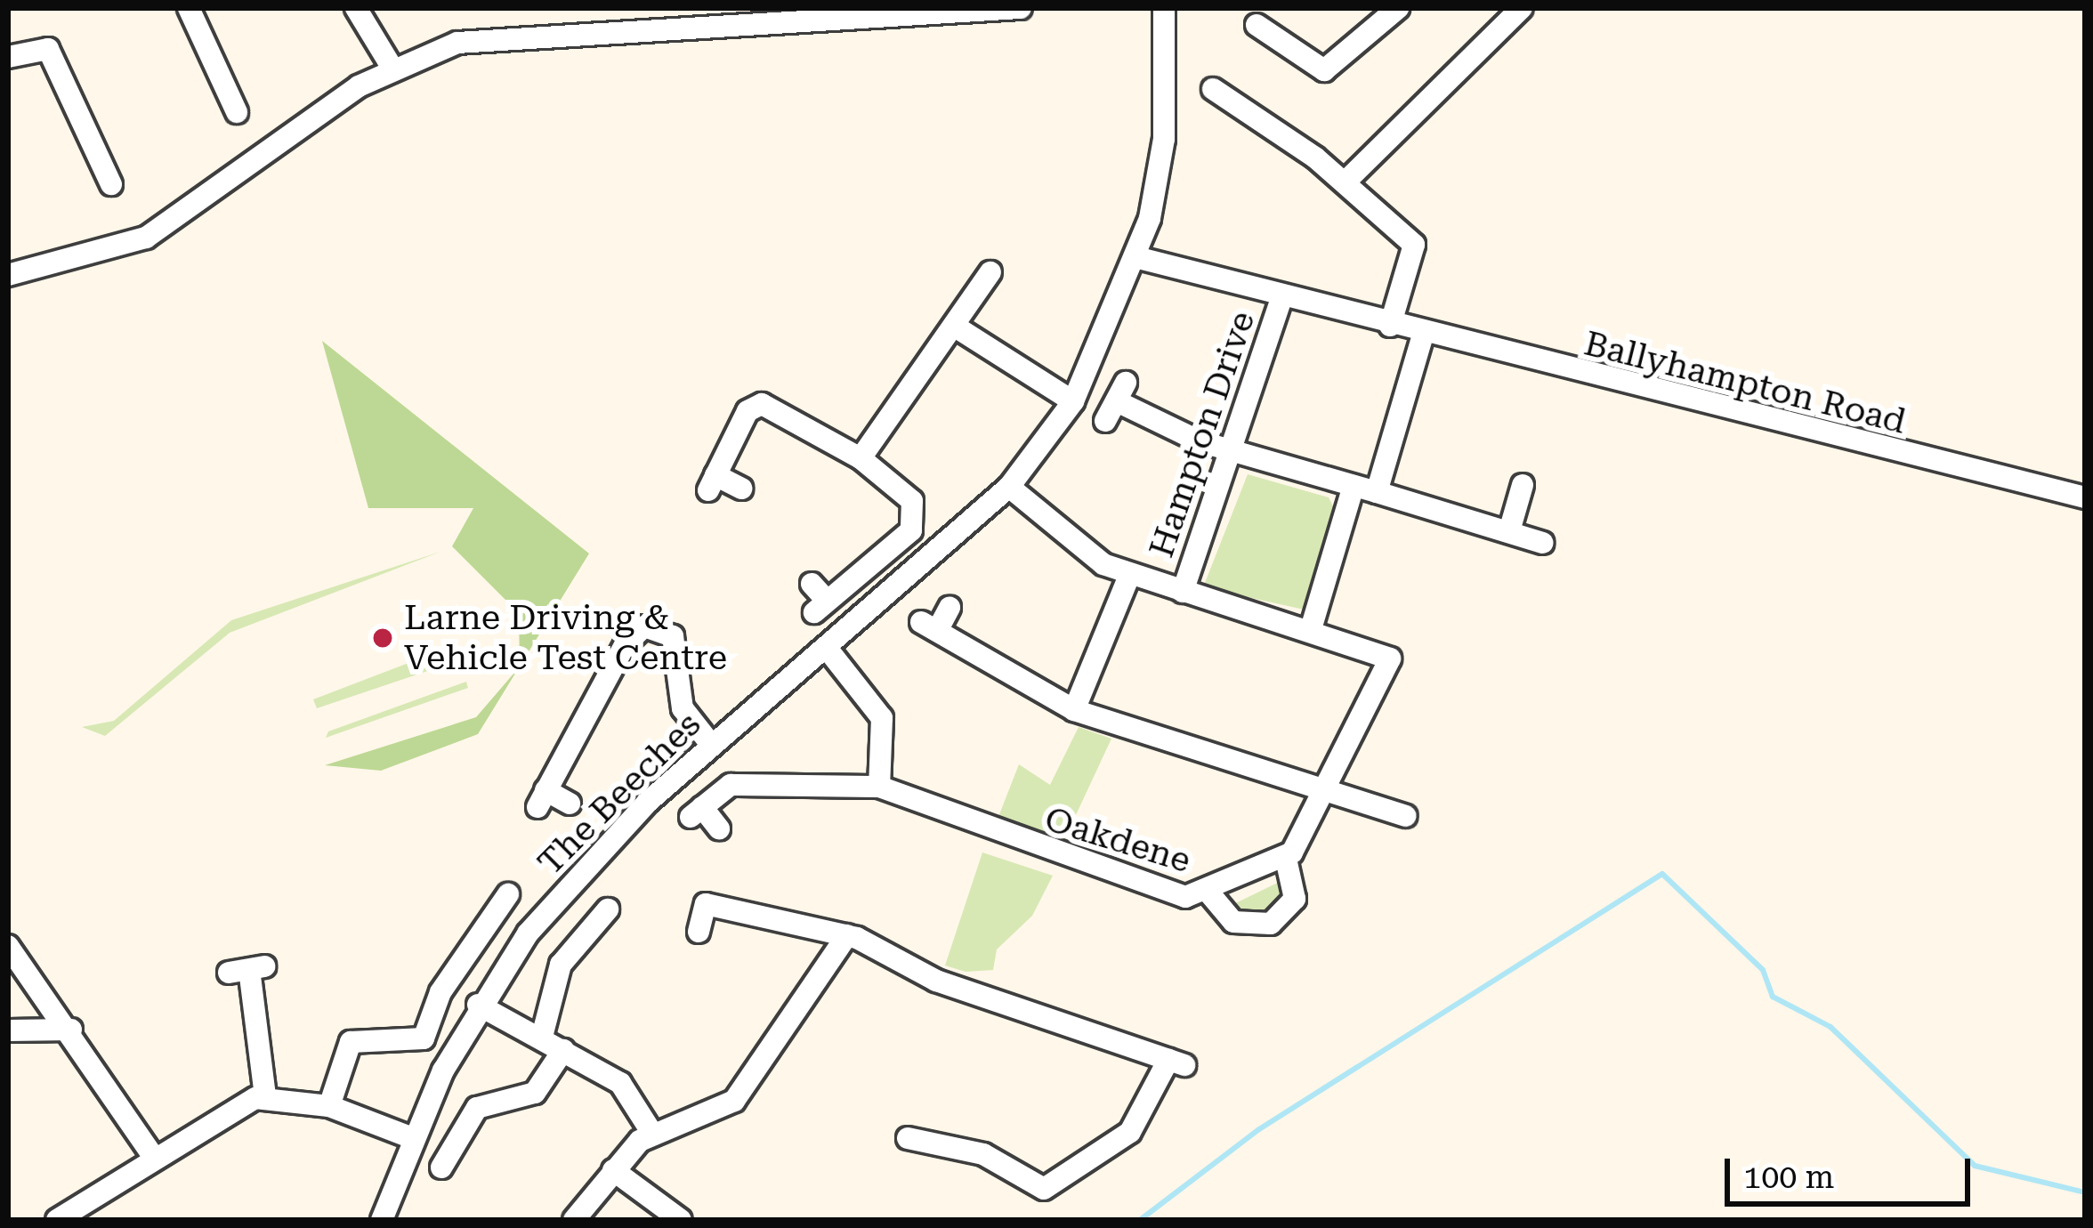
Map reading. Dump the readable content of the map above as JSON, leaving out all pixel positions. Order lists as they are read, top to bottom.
{
  "streets": {
    "street": [
      "Ballyhampton Road",
      "Hampton Drive",
      "The Beeches",
      "Oakdene"
    ]
  },
  "crossings": [
    ["Ballyhampton Road", "Hampton Drive"],
    ["Ballyhampton Road", "The Beeches"]
  ],
  "places": ["Larne Driving & Vehicle Test Centre"],
  "scale_bar": "100 m"
}
